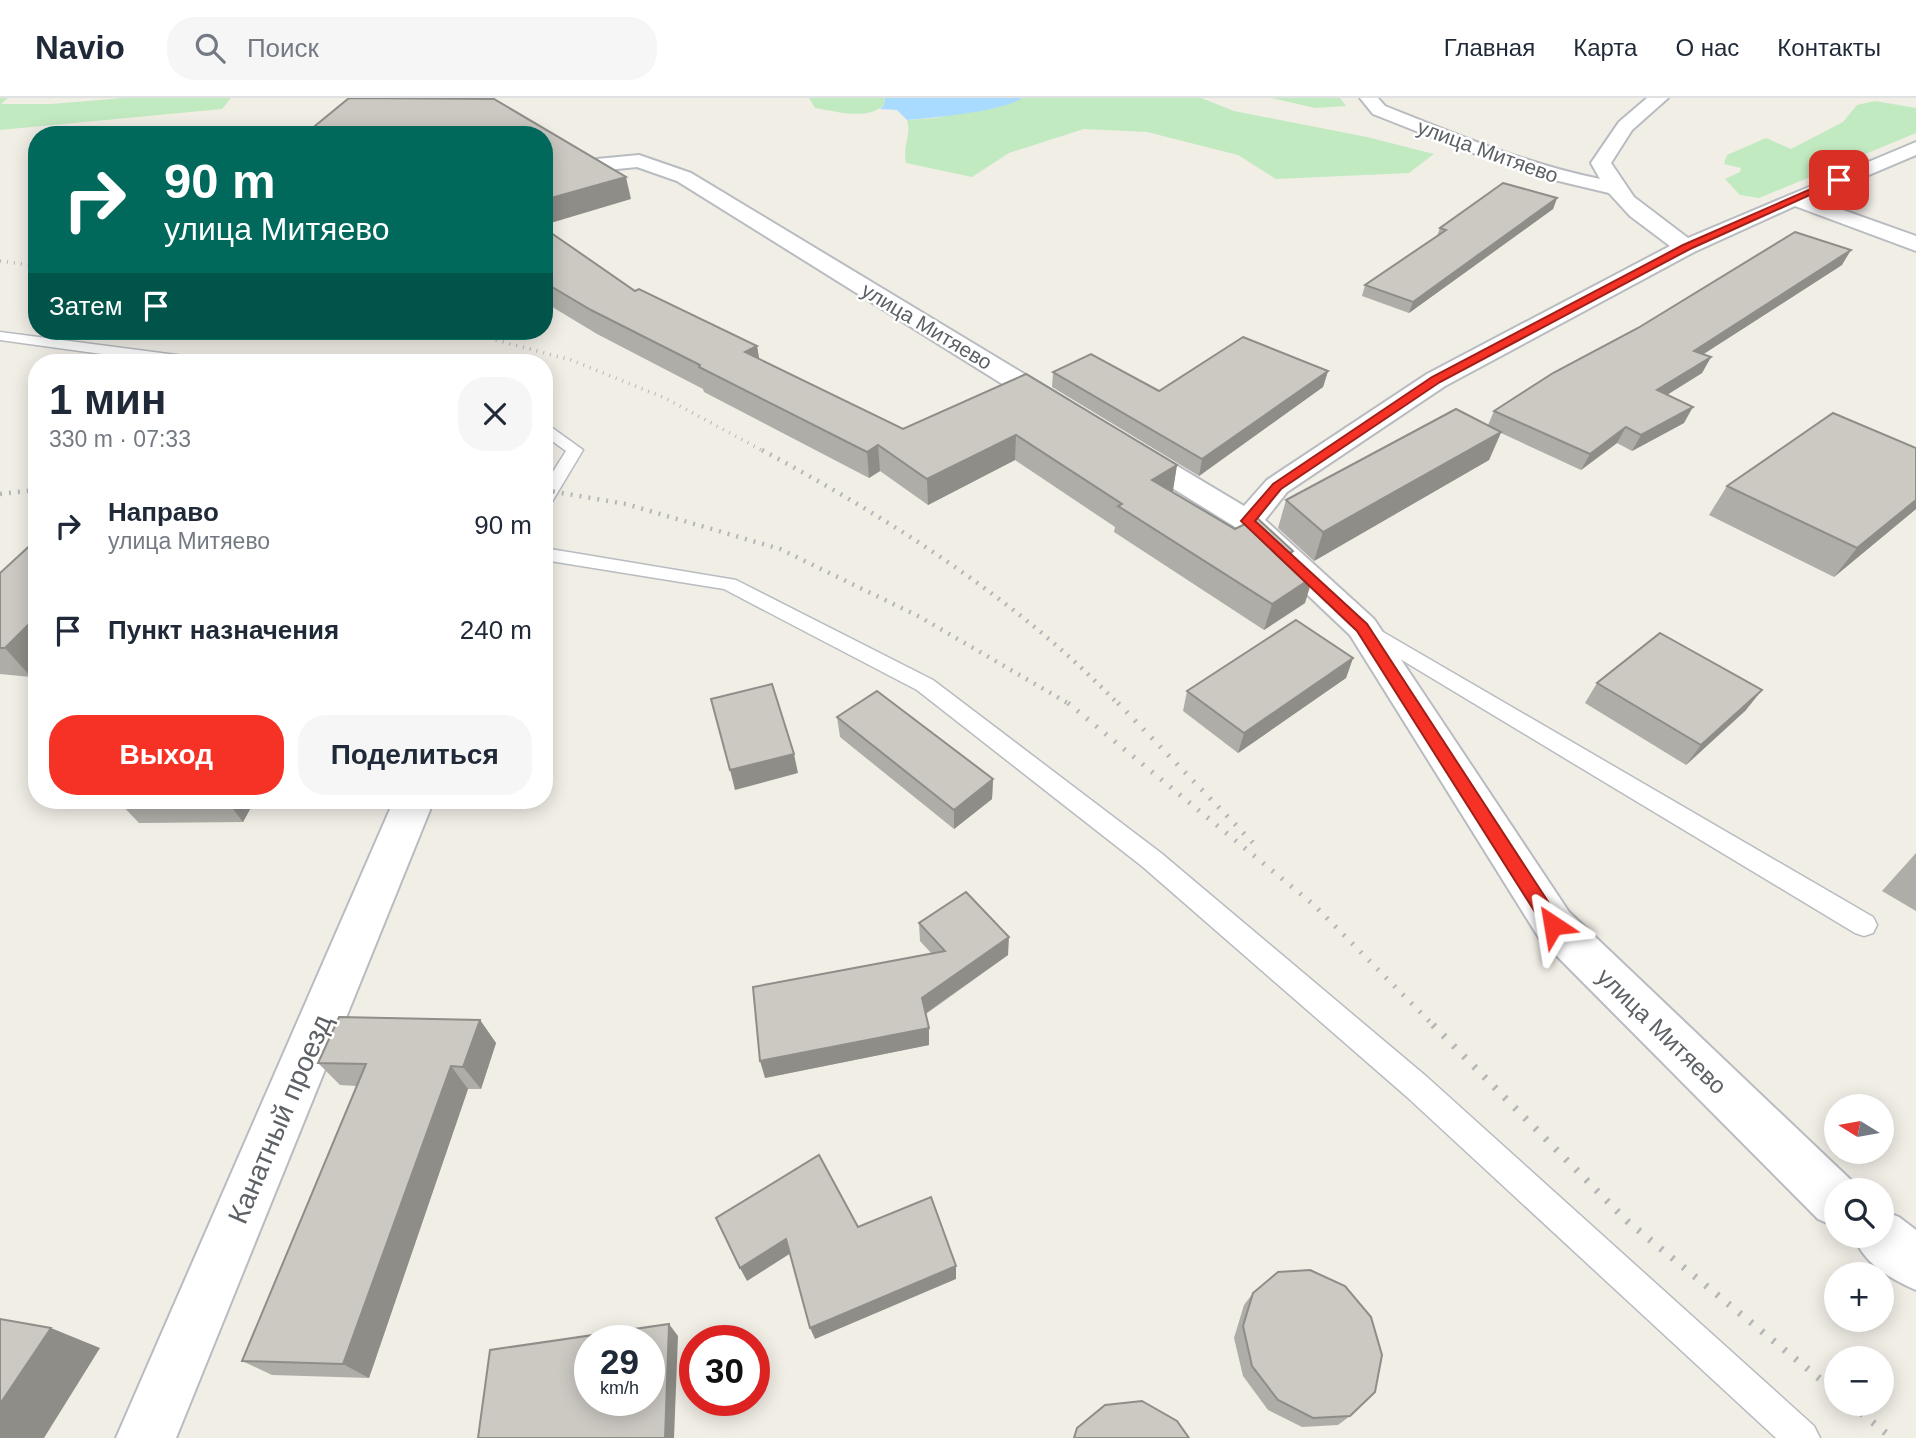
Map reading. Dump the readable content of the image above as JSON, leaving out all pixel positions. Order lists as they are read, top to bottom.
{
  "streets": {
    "street": ["улица Митяево", "Канатный проезд"]
  },
  "north": "left",
  "page": {
    "header": "Navio",
    "search": "Поиск",
    "nav": [
      "Главная",
      "Карта",
      "О нас",
      "Контакты"
    ],
    "turn": ["90 m", "улица Митяево"],
    "then": "Затем",
    "heading": ["1 мин", "330 m · 07:33"],
    "list": [
      {
        "name": "Направо",
        "note": "улица Митяево",
        "value": "90 m"
      },
      {
        "name": "Пункт назначения",
        "value": "240 m"
      }
    ],
    "buttons": ["Выход", "Поделиться"],
    "map_buttons": ["+", "−"],
    "speed": "29 km/h",
    "limit": "30"
  }
}
